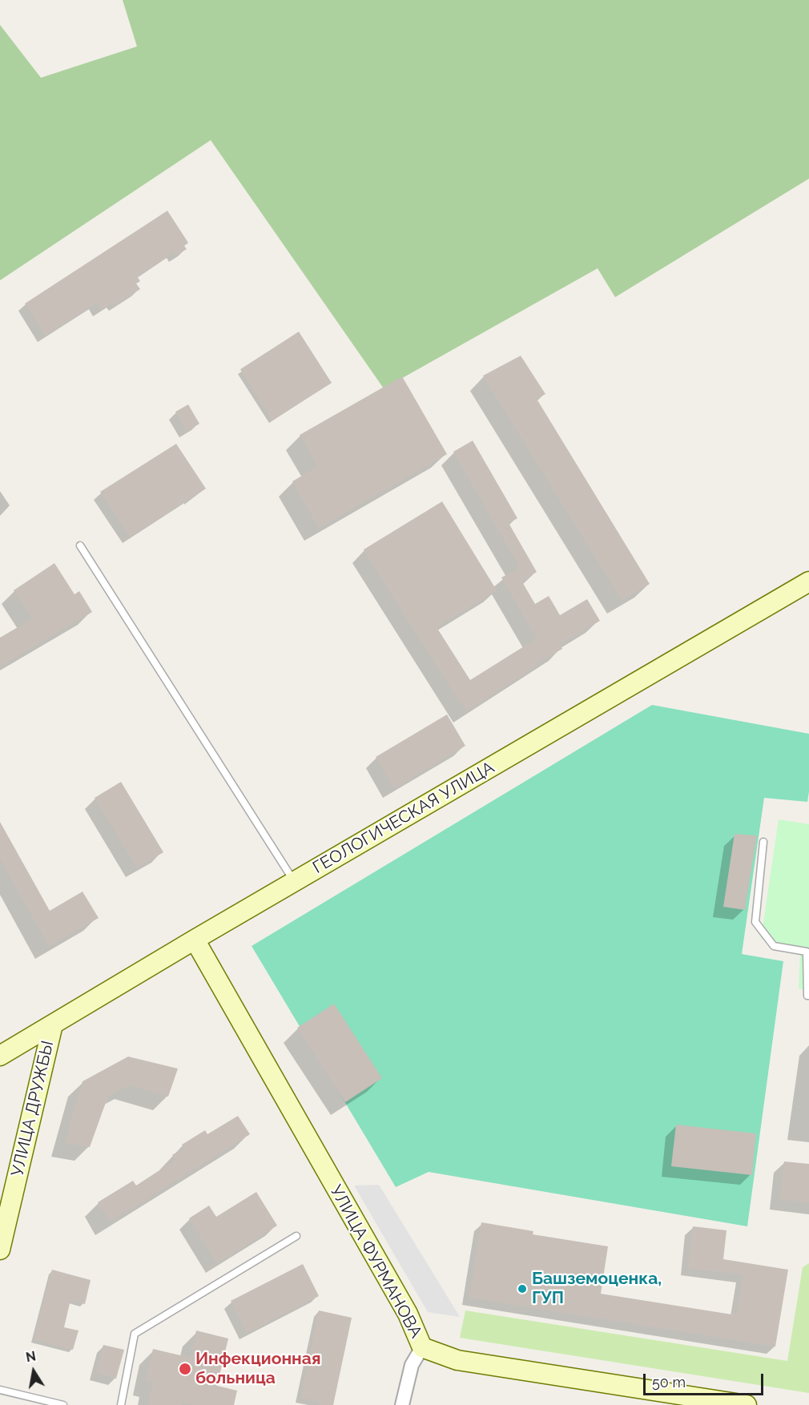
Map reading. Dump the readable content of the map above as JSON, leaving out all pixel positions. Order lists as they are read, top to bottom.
{
  "streets": {
    "main road": ["ГЕОЛОГИЧЕСКАЯ УЛИЦА", "УЛИЦА ДРУЖБЫ", "УЛИЦА ФУРМАНОВА"]
  },
  "crossings": [
    ["ГЕОЛОГИЧЕСКАЯ УЛИЦА", "УЛИЦА ДРУЖБЫ"],
    ["ГЕОЛОГИЧЕСКАЯ УЛИЦА", "УЛИЦА ФУРМАНОВА"]
  ],
  "places": ["Башземоценка, ГУП", "Инфекционная больница"],
  "scale_bar": "50 m",
  "north": "top"
}
